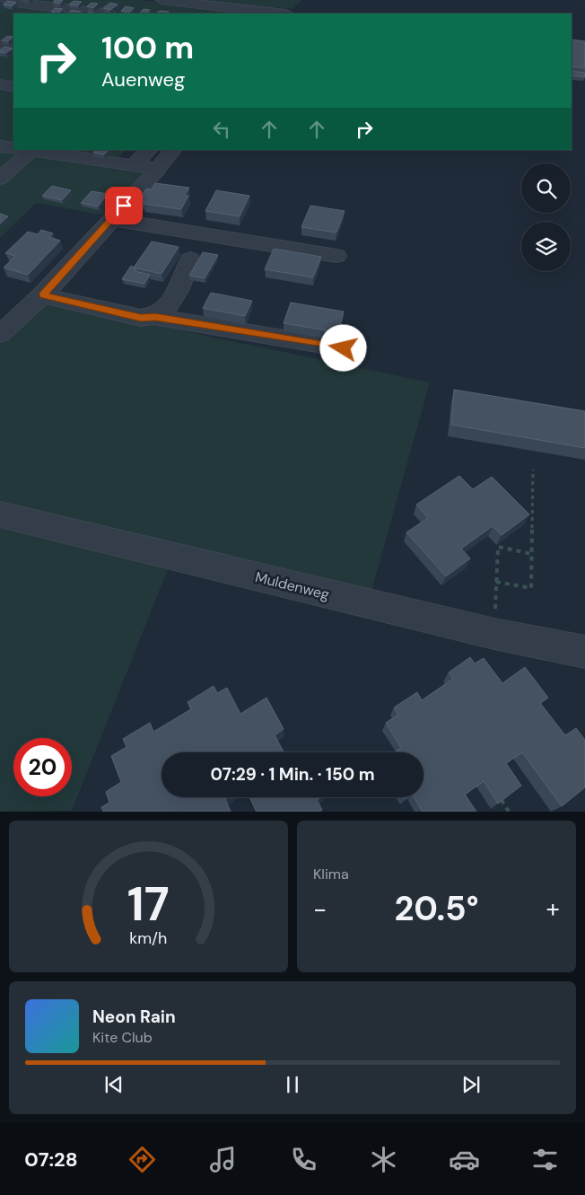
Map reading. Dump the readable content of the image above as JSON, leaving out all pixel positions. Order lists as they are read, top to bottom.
{
  "streets": {
    "street": ["Muldenweg"]
  },
  "page": {
    "turn": ["100 m", "Auenweg"],
    "limit": "20",
    "trip": "07:29 · 1 Min. · 150 m",
    "tile": "Klima",
    "heat": ["−", "20.5°", "+"],
    "song": ["Neon Rain", "Kite Club"],
    "tabs": "07:28",
    "gauge": ["17", "km/h"]
  }
}
